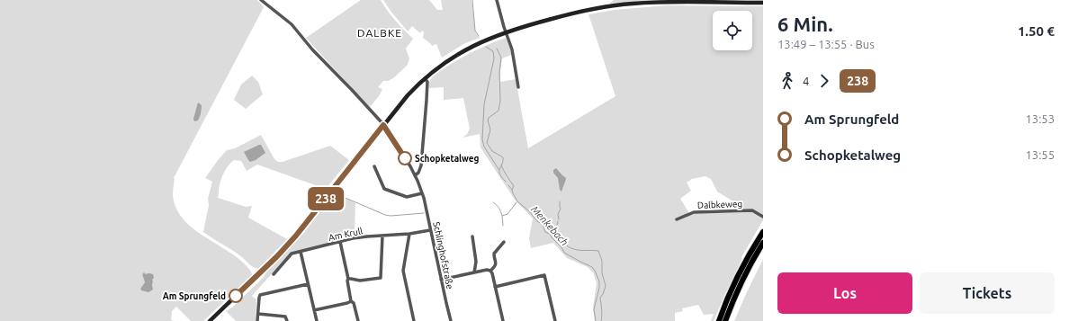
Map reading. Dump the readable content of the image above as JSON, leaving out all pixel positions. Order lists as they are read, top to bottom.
{
  "streets": {
    "street": ["Dalbkeweg", "Am Krull", "Schlinghofstraße"]
  },
  "crossings": [
    ["Am Krull", "Schlinghofstraße"]
  ],
  "districts": ["DALBKE"],
  "water": ["Menkebach"],
  "places": ["Schopketalweg", "Am Sprungfeld"],
  "lines": ["bus line 238"],
  "page": {
    "on_map": "238",
    "heading": ["6 Min.", "13:49 – 13:55 · Bus", "1.50 €"],
    "legs": ["4", "238"],
    "list": [
      {
        "name": "Am Sprungfeld",
        "value": "13:53"
      },
      {
        "name": "Schopketalweg",
        "value": "13:55"
      }
    ],
    "buttons": ["Los", "Tickets"]
  }
}
